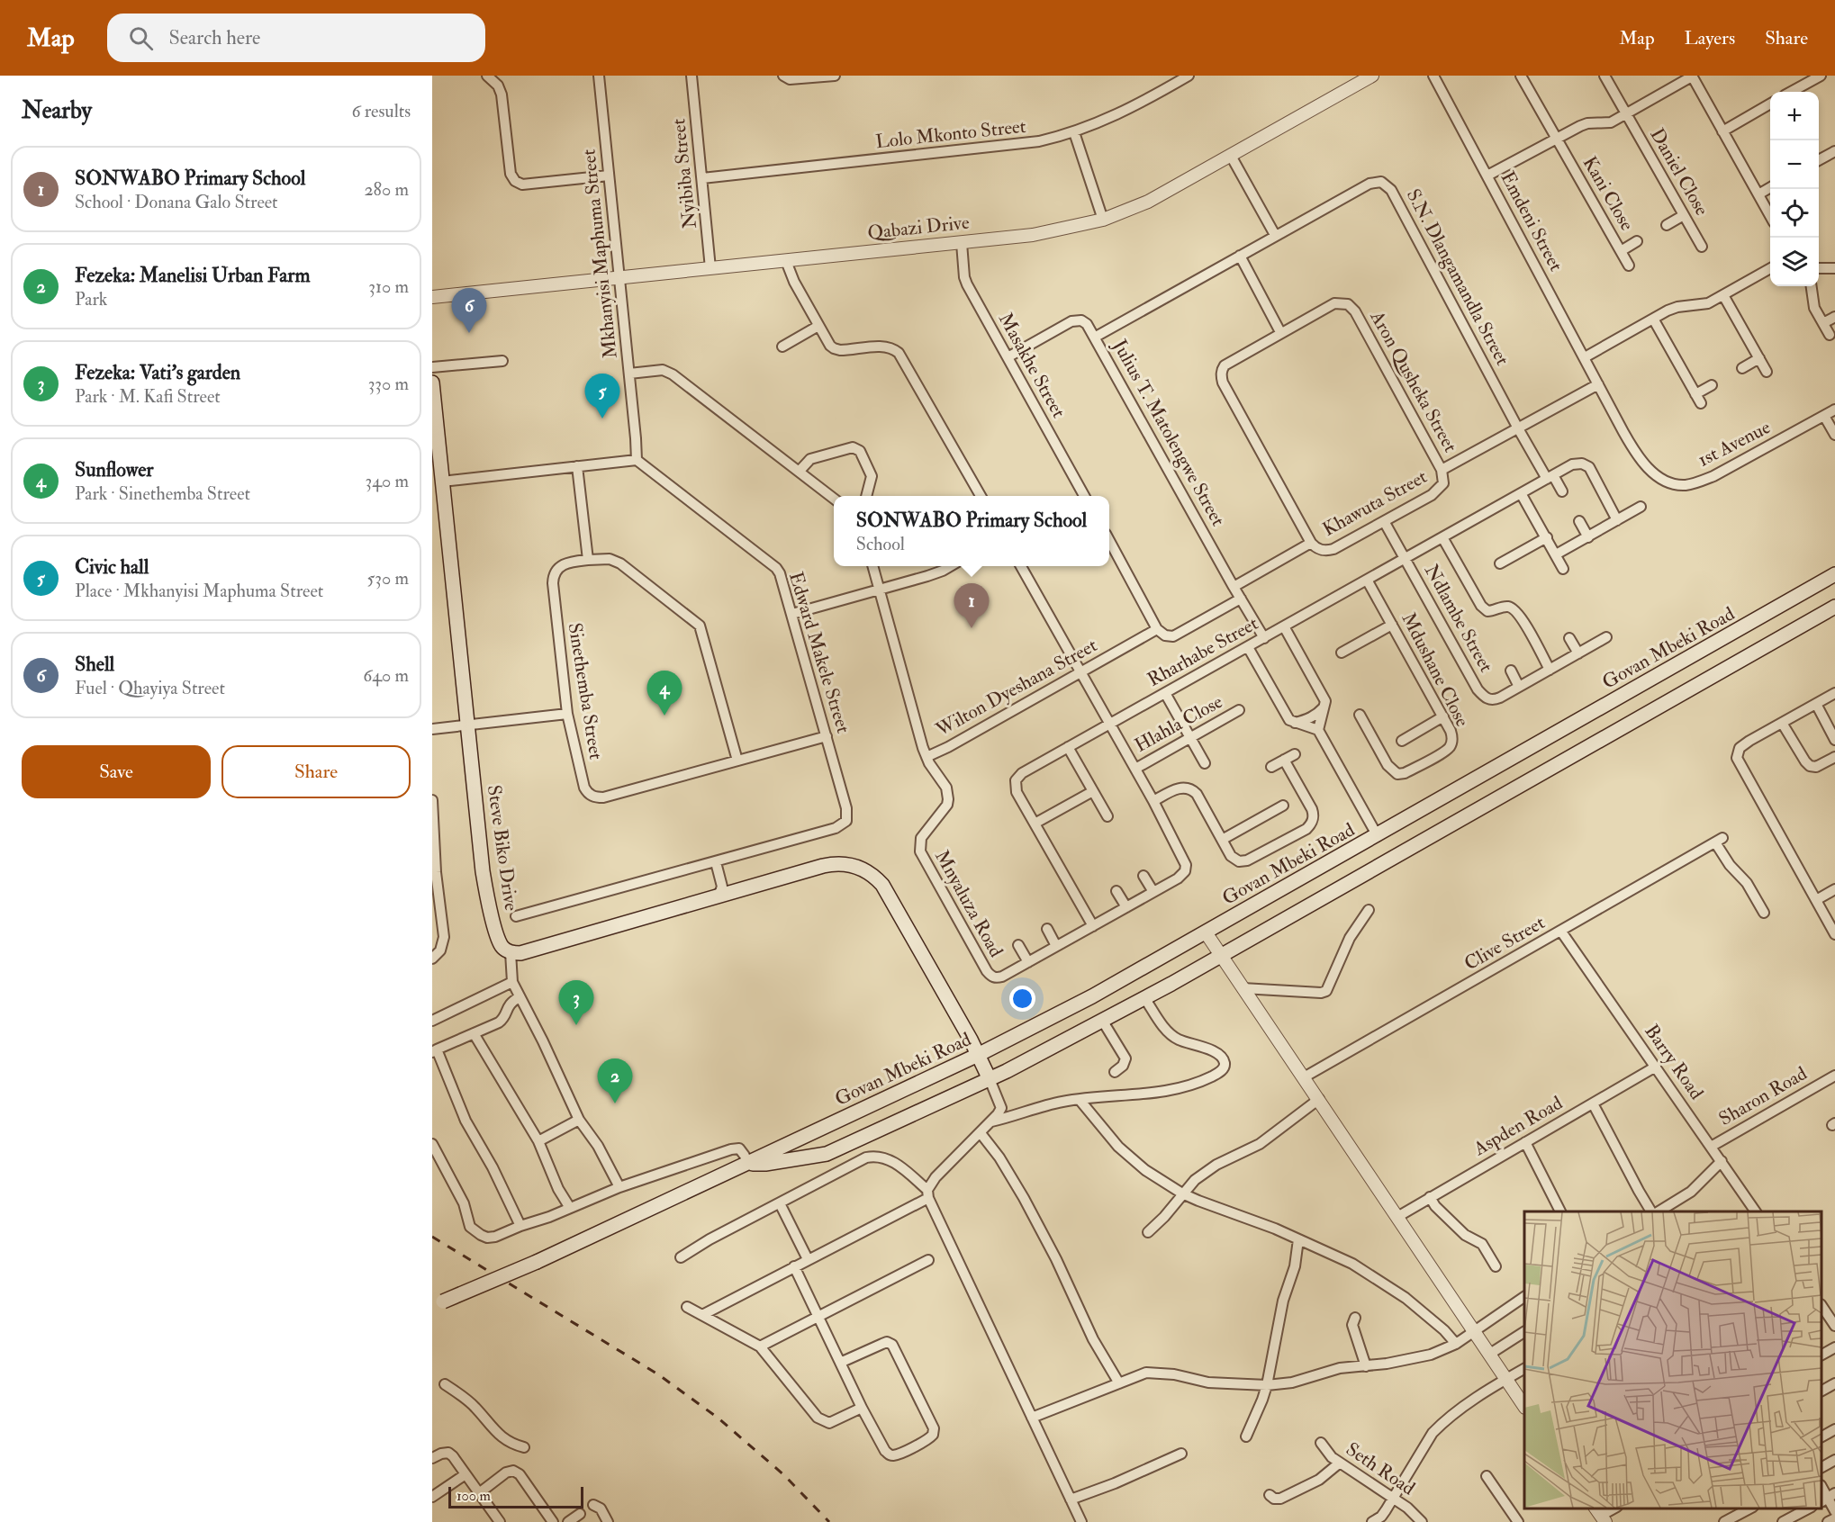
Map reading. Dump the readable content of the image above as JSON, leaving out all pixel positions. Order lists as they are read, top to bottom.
{
  "streets": {
    "main road": ["Govan Mbeki Road", "Steve Biko Drive"],
    "street": [
      "Lolo Mkonto Street",
      "Daniel Close",
      "Nyibiba Street",
      "Kani Close",
      "Emdeni Street",
      "Qabazi Drive",
      "Mkhanyisi Maphuma Street",
      "S.N. Dlangamandla Street",
      "Masakhe Street",
      "Aron Qusheka Street",
      "Julius T. Matolengwe Street",
      "1st Avenue",
      "Khawuta Street",
      "Ndlambe Street",
      "Rharhabe Street",
      "Edward Makele Street",
      "Mdushane Close",
      "Wilton Dyeshana Street",
      "Sinethemba Street",
      "Hlahla Close",
      "Mnyaluza Road",
      "Clive Street",
      "Barry Road",
      "Sharon Road",
      "Aspden Road",
      "Seth Road"
    ]
  },
  "crossings": [
    ["Lolo Mkonto Street", "Nyibiba Street"],
    ["Nyibiba Street", "Qabazi Drive"],
    ["Emdeni Street", "Aron Qusheka Street"],
    ["Emdeni Street", "1st Avenue"],
    ["Qabazi Drive", "Mkhanyisi Maphuma Street"],
    ["Qabazi Drive", "Masakhe Street"],
    ["Mkhanyisi Maphuma Street", "Edward Makele Street"],
    ["S.N. Dlangamandla Street", "Aron Qusheka Street"],
    ["S.N. Dlangamandla Street", "Julius T. Matolengwe Street"],
    ["S.N. Dlangamandla Street", "Rharhabe Street"],
    ["Masakhe Street", "Julius T. Matolengwe Street"],
    ["Aron Qusheka Street", "1st Avenue"],
    ["Aron Qusheka Street", "Khawuta Street"],
    ["Julius T. Matolengwe Street", "Rharhabe Street"],
    ["Khawuta Street", "Ndlambe Street"],
    ["Ndlambe Street", "Rharhabe Street"],
    ["Rharhabe Street", "Mdushane Close"],
    ["Rharhabe Street", "Mnyaluza Road"],
    ["Edward Makele Street", "Sinethemba Street"],
    ["Wilton Dyeshana Street", "Mnyaluza Road"],
    ["Hlahla Close", "Mnyaluza Road"],
    ["Clive Street", "Barry Road"],
    ["Barry Road", "Sharon Road"],
    ["Barry Road", "Aspden Road"]
  ],
  "scale_bar": "100 m",
  "page": {
    "header": "Map",
    "search": "Search here",
    "nav": ["Map", "Layers", "Share"],
    "heading": ["Nearby", "6 results"],
    "map_buttons": ["+", "−"],
    "list": [
      {
        "mark": "1",
        "name": "SONWABO Primary School",
        "note": "School · Donana Galo Street",
        "value": "280 m"
      },
      {
        "mark": "2",
        "name": "Fezeka: Manelisi Urban Farm",
        "note": "Park",
        "value": "310 m"
      },
      {
        "mark": "3",
        "name": "Fezeka: Vati's garden",
        "note": "Park · M. Kafi Street",
        "value": "330 m"
      },
      {
        "mark": "4",
        "name": "Sunflower",
        "note": "Park · Sinethemba Street",
        "value": "340 m"
      },
      {
        "mark": "5",
        "name": "Civic hall",
        "note": "Place · Mkhanyisi Maphuma Street",
        "value": "530 m"
      },
      {
        "mark": "6",
        "name": "Shell",
        "note": "Fuel · Qhayiya Street",
        "value": "640 m"
      }
    ],
    "pins": [
      "6",
      "5",
      "1",
      "4",
      "3",
      "2"
    ],
    "popup": ["SONWABO Primary School", "School"],
    "buttons": ["Save", "Share"],
    "scale": "100 m"
  }
}
